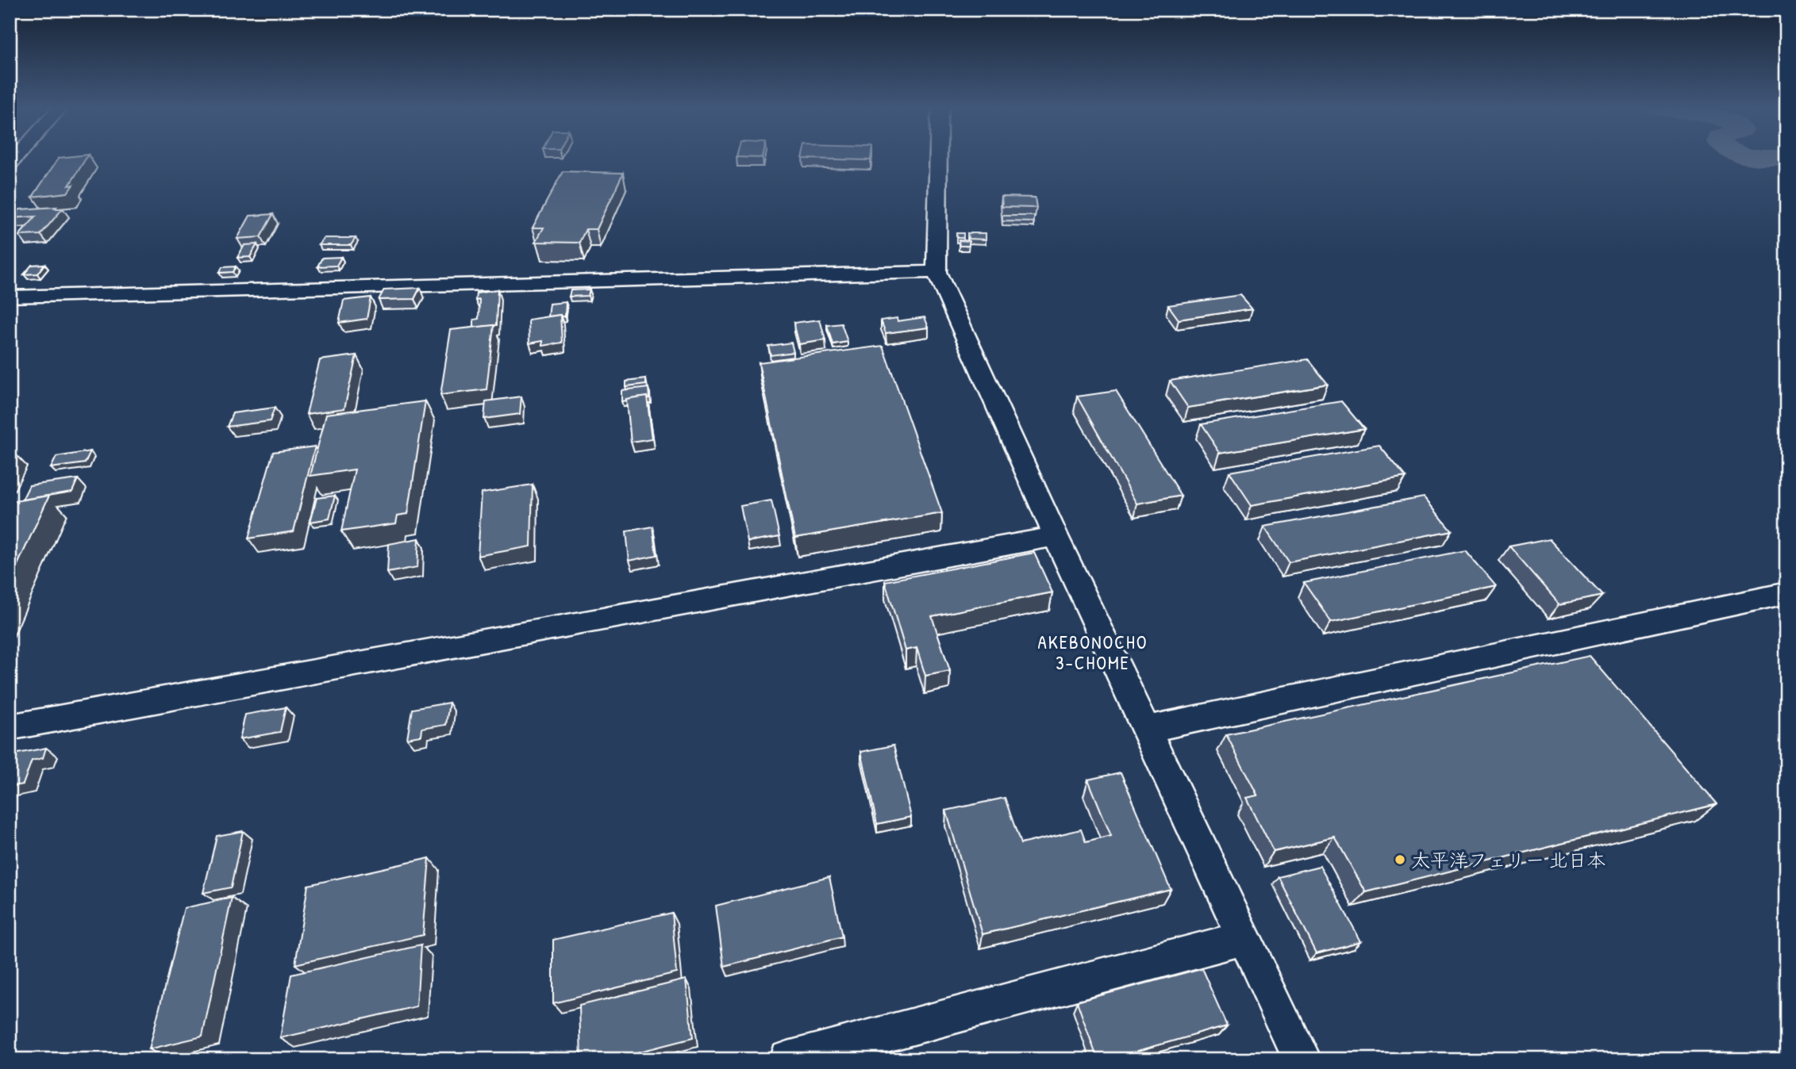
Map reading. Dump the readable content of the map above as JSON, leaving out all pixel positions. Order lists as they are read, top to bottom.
{
  "districts": ["AKEBONOCHO 3-CHOME"],
  "places": ["太平洋フェリー 北日本"]
}
